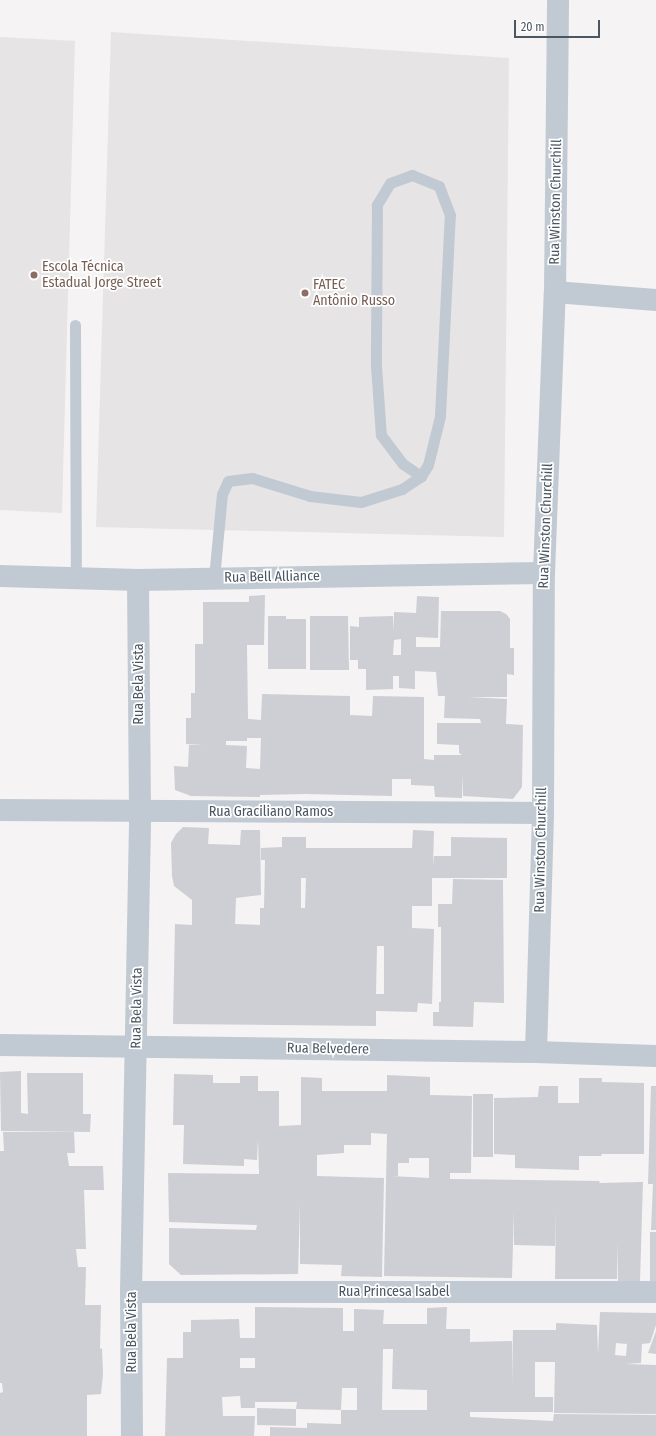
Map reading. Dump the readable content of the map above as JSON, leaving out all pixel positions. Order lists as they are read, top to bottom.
{
  "streets": {
    "street": [
      "Rua Winston Churchill",
      "Rua Bell Alliance",
      "Rua Bela Vista",
      "Rua Graciliano Ramos",
      "Rua Belvedere",
      "Rua Princesa Isabel"
    ]
  },
  "crossings": [
    ["Rua Winston Churchill", "Rua Bell Alliance"],
    ["Rua Winston Churchill", "Rua Graciliano Ramos"],
    ["Rua Winston Churchill", "Rua Belvedere"],
    ["Rua Bell Alliance", "Rua Bela Vista"],
    ["Rua Bela Vista", "Rua Graciliano Ramos"],
    ["Rua Bela Vista", "Rua Belvedere"],
    ["Rua Bela Vista", "Rua Princesa Isabel"]
  ],
  "places": ["Escola Técnica Estadual Jorge Street", "FATEC Antônio Russo"],
  "scale_bar": "20 m"
}
